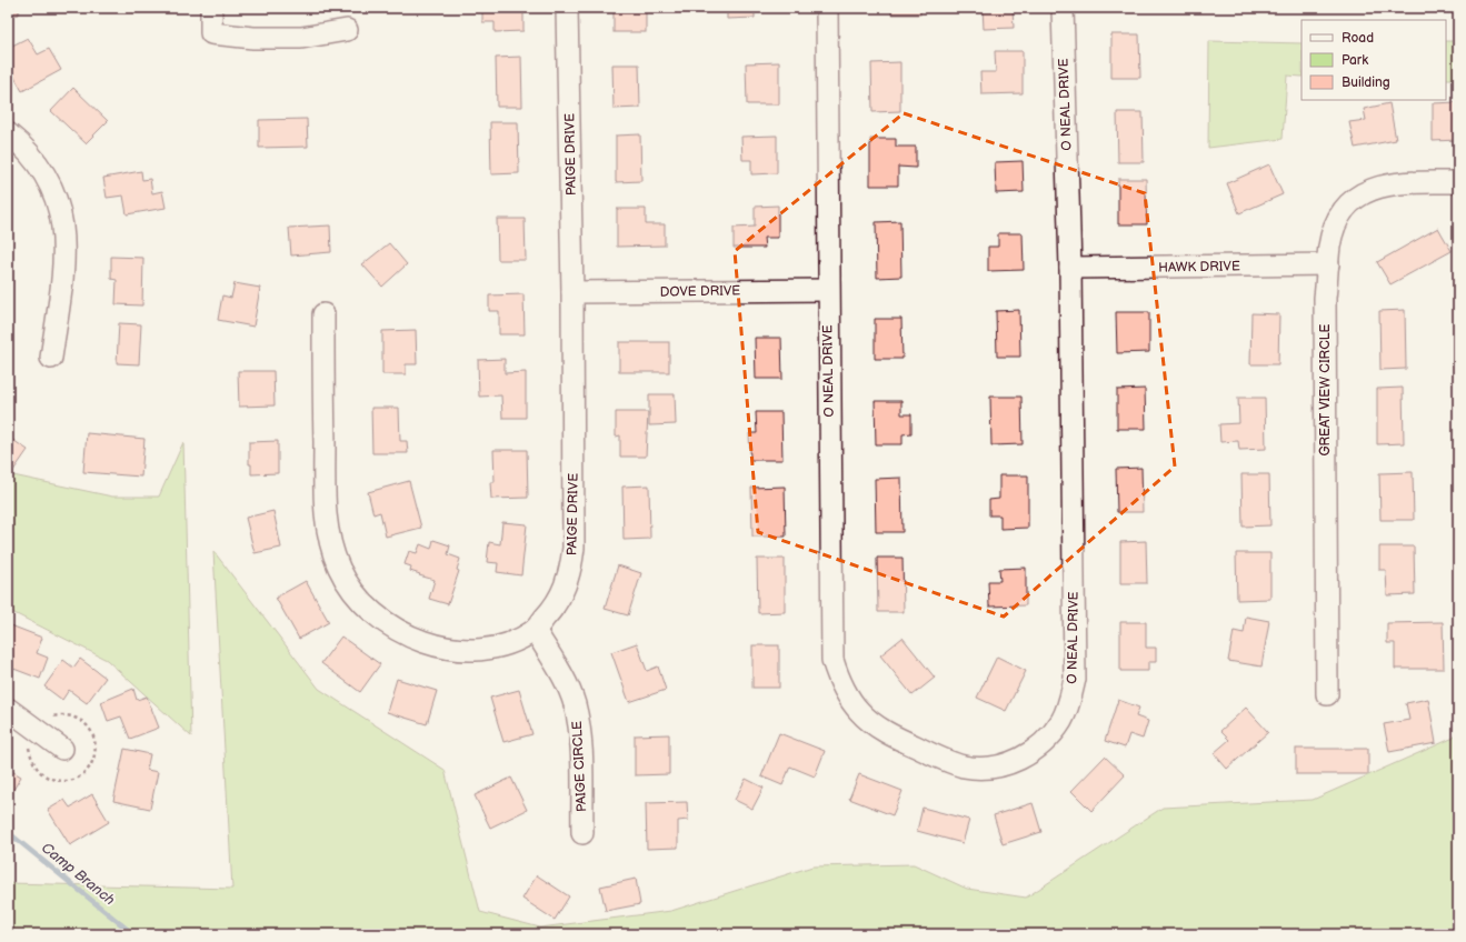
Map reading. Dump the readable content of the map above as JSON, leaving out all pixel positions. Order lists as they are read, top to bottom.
{
  "streets": {
    "street": [
      "O NEAL DRIVE",
      "PAIGE DRIVE",
      "HAWK DRIVE",
      "DOVE DRIVE",
      "GREAT VIEW CIRCLE",
      "PAIGE CIRCLE"
    ]
  },
  "crossings": [
    ["O NEAL DRIVE", "HAWK DRIVE"],
    ["O NEAL DRIVE", "DOVE DRIVE"],
    ["PAIGE DRIVE", "DOVE DRIVE"],
    ["PAIGE DRIVE", "PAIGE CIRCLE"],
    ["HAWK DRIVE", "GREAT VIEW CIRCLE"]
  ],
  "water": ["Camp Branch"],
  "legend": ["Road", "Park", "Building"]
}
